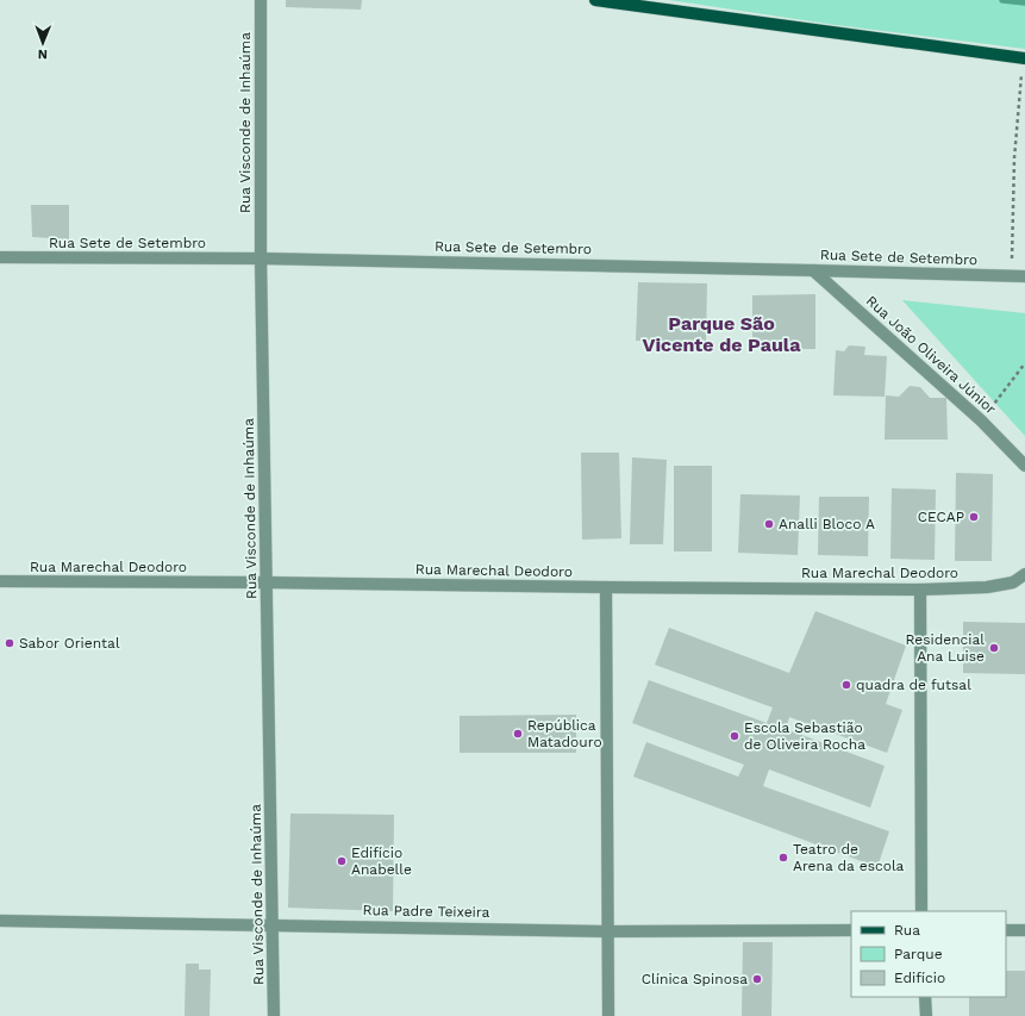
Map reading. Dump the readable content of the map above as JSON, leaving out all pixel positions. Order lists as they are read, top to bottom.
{
  "streets": {
    "street": [
      "Rua Visconde de Inhaúma",
      "Rua Sete de Setembro",
      "Rua João Oliveira Júnior",
      "Rua Marechal Deodoro",
      "Rua Padre Teixeira"
    ]
  },
  "crossings": [
    ["Rua Visconde de Inhaúma", "Rua Sete de Setembro"],
    ["Rua Visconde de Inhaúma", "Rua Marechal Deodoro"],
    ["Rua Visconde de Inhaúma", "Rua Padre Teixeira"],
    ["Rua Sete de Setembro", "Rua João Oliveira Júnior"]
  ],
  "districts": ["Parque São Vicente de Paula"],
  "places": [
    "CECAP",
    "Analli Bloco A",
    "Sabor Oriental",
    "Residencial Ana Luise",
    "quadra de futsal",
    "República Matadouro",
    "Escola Sebastião de Oliveira Rocha",
    "Teatro de Arena da escola",
    "Edifício Anabelle",
    "Clínica Spinosa"
  ],
  "legend": ["Rua", "Parque", "Edifício"],
  "north": "bottom"
}
